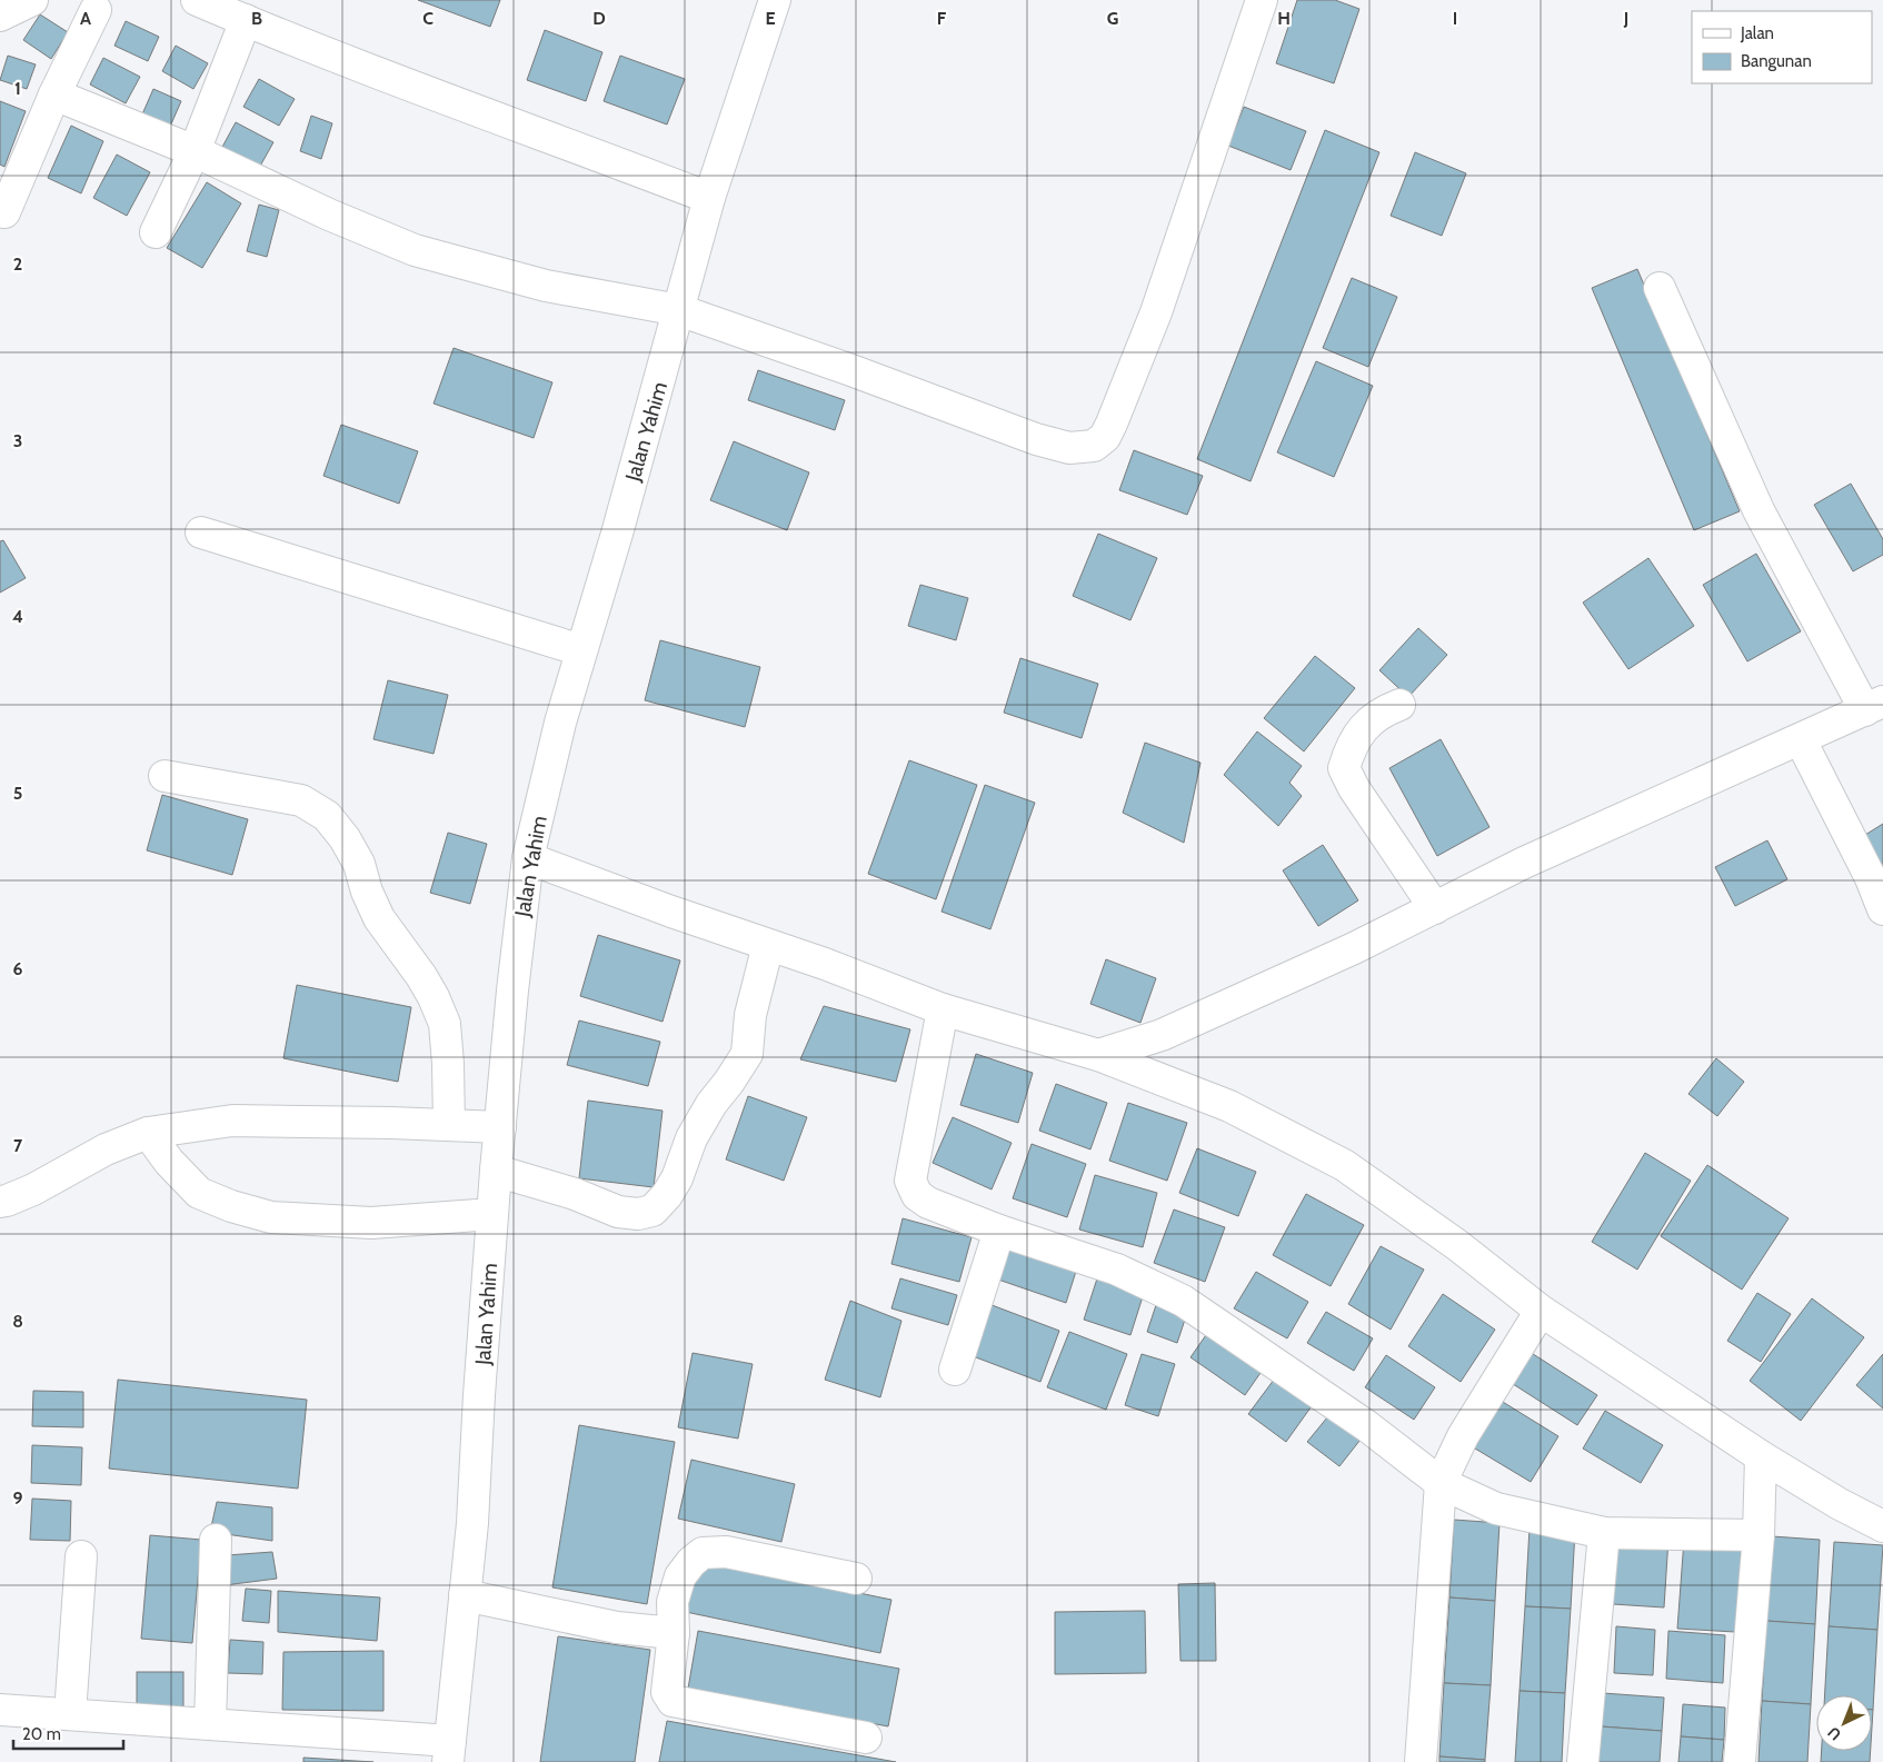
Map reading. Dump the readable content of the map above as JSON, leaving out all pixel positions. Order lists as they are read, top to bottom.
{
  "streets": {
    "street": ["Jalan Yahim"]
  },
  "legend": ["Jalan", "Bangunan"],
  "scale_bar": "20 m",
  "north": "bottom left",
  "grid": {
    "columns": [
      "A",
      "B",
      "C",
      "D",
      "E",
      "F",
      "G",
      "H",
      "I",
      "J"
    ],
    "rows": [
      "1",
      "2",
      "3",
      "4",
      "5",
      "6",
      "7",
      "8",
      "9"
    ]
  }
}
